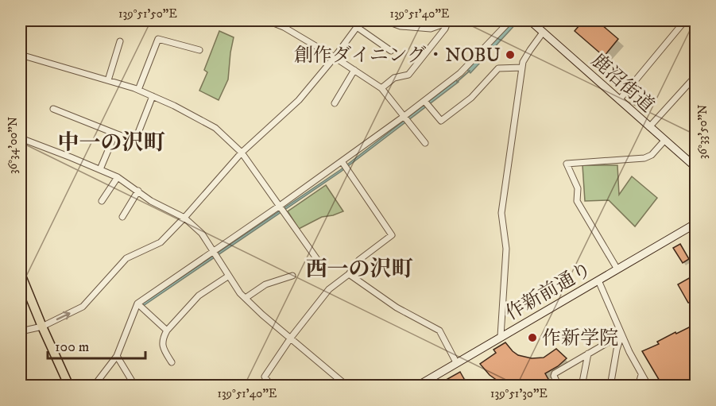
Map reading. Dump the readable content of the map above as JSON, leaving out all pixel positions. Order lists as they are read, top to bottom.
{
  "streets": {
    "street": ["鹿沼街道", "作新前通り"]
  },
  "districts": ["中一の沢町", "西一の沢町"],
  "places": ["創作ダイニング・NOBU", "作新学院"],
  "scale_bar": "100 m",
  "coordinates": [
    "139°51'50\"E",
    "139°51'40\"E",
    "36°33'50\"N",
    "36°34'00\"N",
    "139°51'30\"E"
  ]
}
